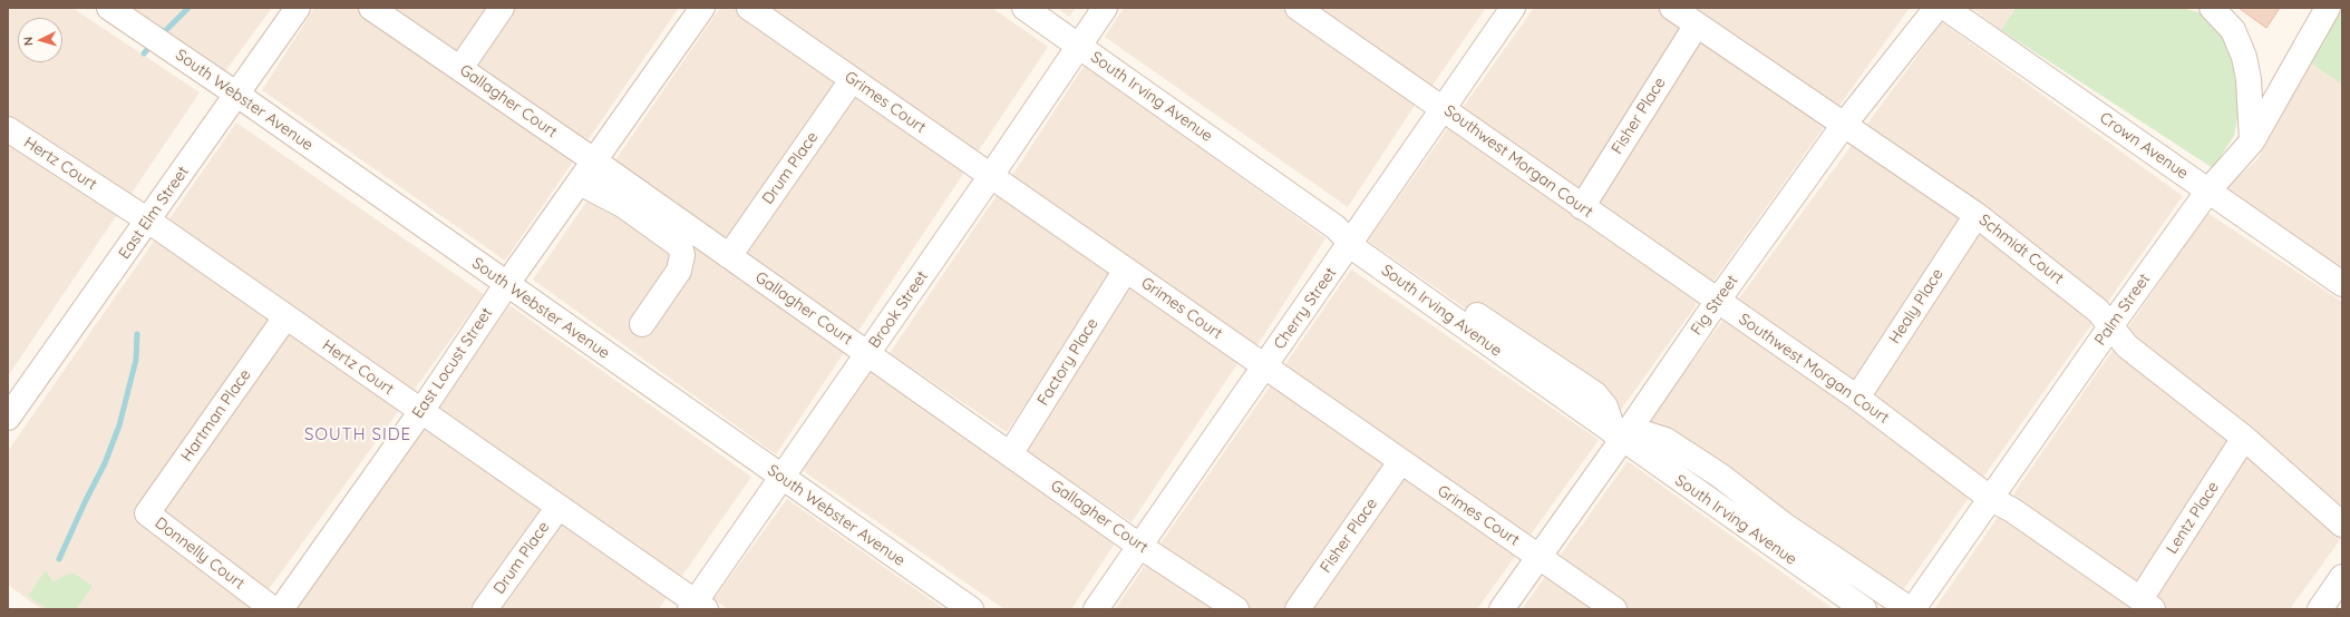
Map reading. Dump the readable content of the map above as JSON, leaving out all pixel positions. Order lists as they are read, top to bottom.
{
  "streets": {
    "street": [
      "South Irving Avenue",
      "South Webster Avenue",
      "Gallagher Court",
      "Grimes Court",
      "Fisher Place",
      "Crown Avenue",
      "Southwest Morgan Court",
      "Hertz Court",
      "Drum Place",
      "East Elm Street",
      "Schmidt Court",
      "Fig Street",
      "Healy Place",
      "Cherry Street",
      "Brook Street",
      "Palm Street",
      "Factory Place",
      "East Locust Street",
      "Hartman Place",
      "Lentz Place",
      "Donnelly Court"
    ]
  },
  "crossings": [
    ["South Irving Avenue", "Fig Street"],
    ["South Irving Avenue", "Cherry Street"],
    ["South Irving Avenue", "Brook Street"],
    ["South Webster Avenue", "East Elm Street"],
    ["South Webster Avenue", "Brook Street"],
    ["South Webster Avenue", "East Locust Street"],
    ["Gallagher Court", "Drum Place"],
    ["Gallagher Court", "Cherry Street"],
    ["Gallagher Court", "Brook Street"],
    ["Gallagher Court", "Factory Place"],
    ["Gallagher Court", "East Locust Street"],
    ["Grimes Court", "Fisher Place"],
    ["Grimes Court", "Drum Place"],
    ["Grimes Court", "Fig Street"],
    ["Grimes Court", "Cherry Street"],
    ["Grimes Court", "Brook Street"],
    ["Grimes Court", "Factory Place"],
    ["Fisher Place", "Southwest Morgan Court"],
    ["Fisher Place", "Schmidt Court"],
    ["Crown Avenue", "Palm Street"],
    ["Southwest Morgan Court", "Fig Street"],
    ["Southwest Morgan Court", "Healy Place"],
    ["Southwest Morgan Court", "Cherry Street"],
    ["Southwest Morgan Court", "Palm Street"],
    ["Southwest Morgan Court", "Lentz Place"],
    ["Hertz Court", "Drum Place"],
    ["Hertz Court", "East Elm Street"],
    ["Hertz Court", "Brook Street"],
    ["Hertz Court", "East Locust Street"],
    ["Hertz Court", "Hartman Place"],
    ["Schmidt Court", "Fig Street"],
    ["Schmidt Court", "Healy Place"],
    ["Schmidt Court", "Palm Street"],
    ["Schmidt Court", "Lentz Place"],
    ["Hartman Place", "Donnelly Court"]
  ],
  "districts": ["SOUTH SIDE"],
  "north": "left"
}
